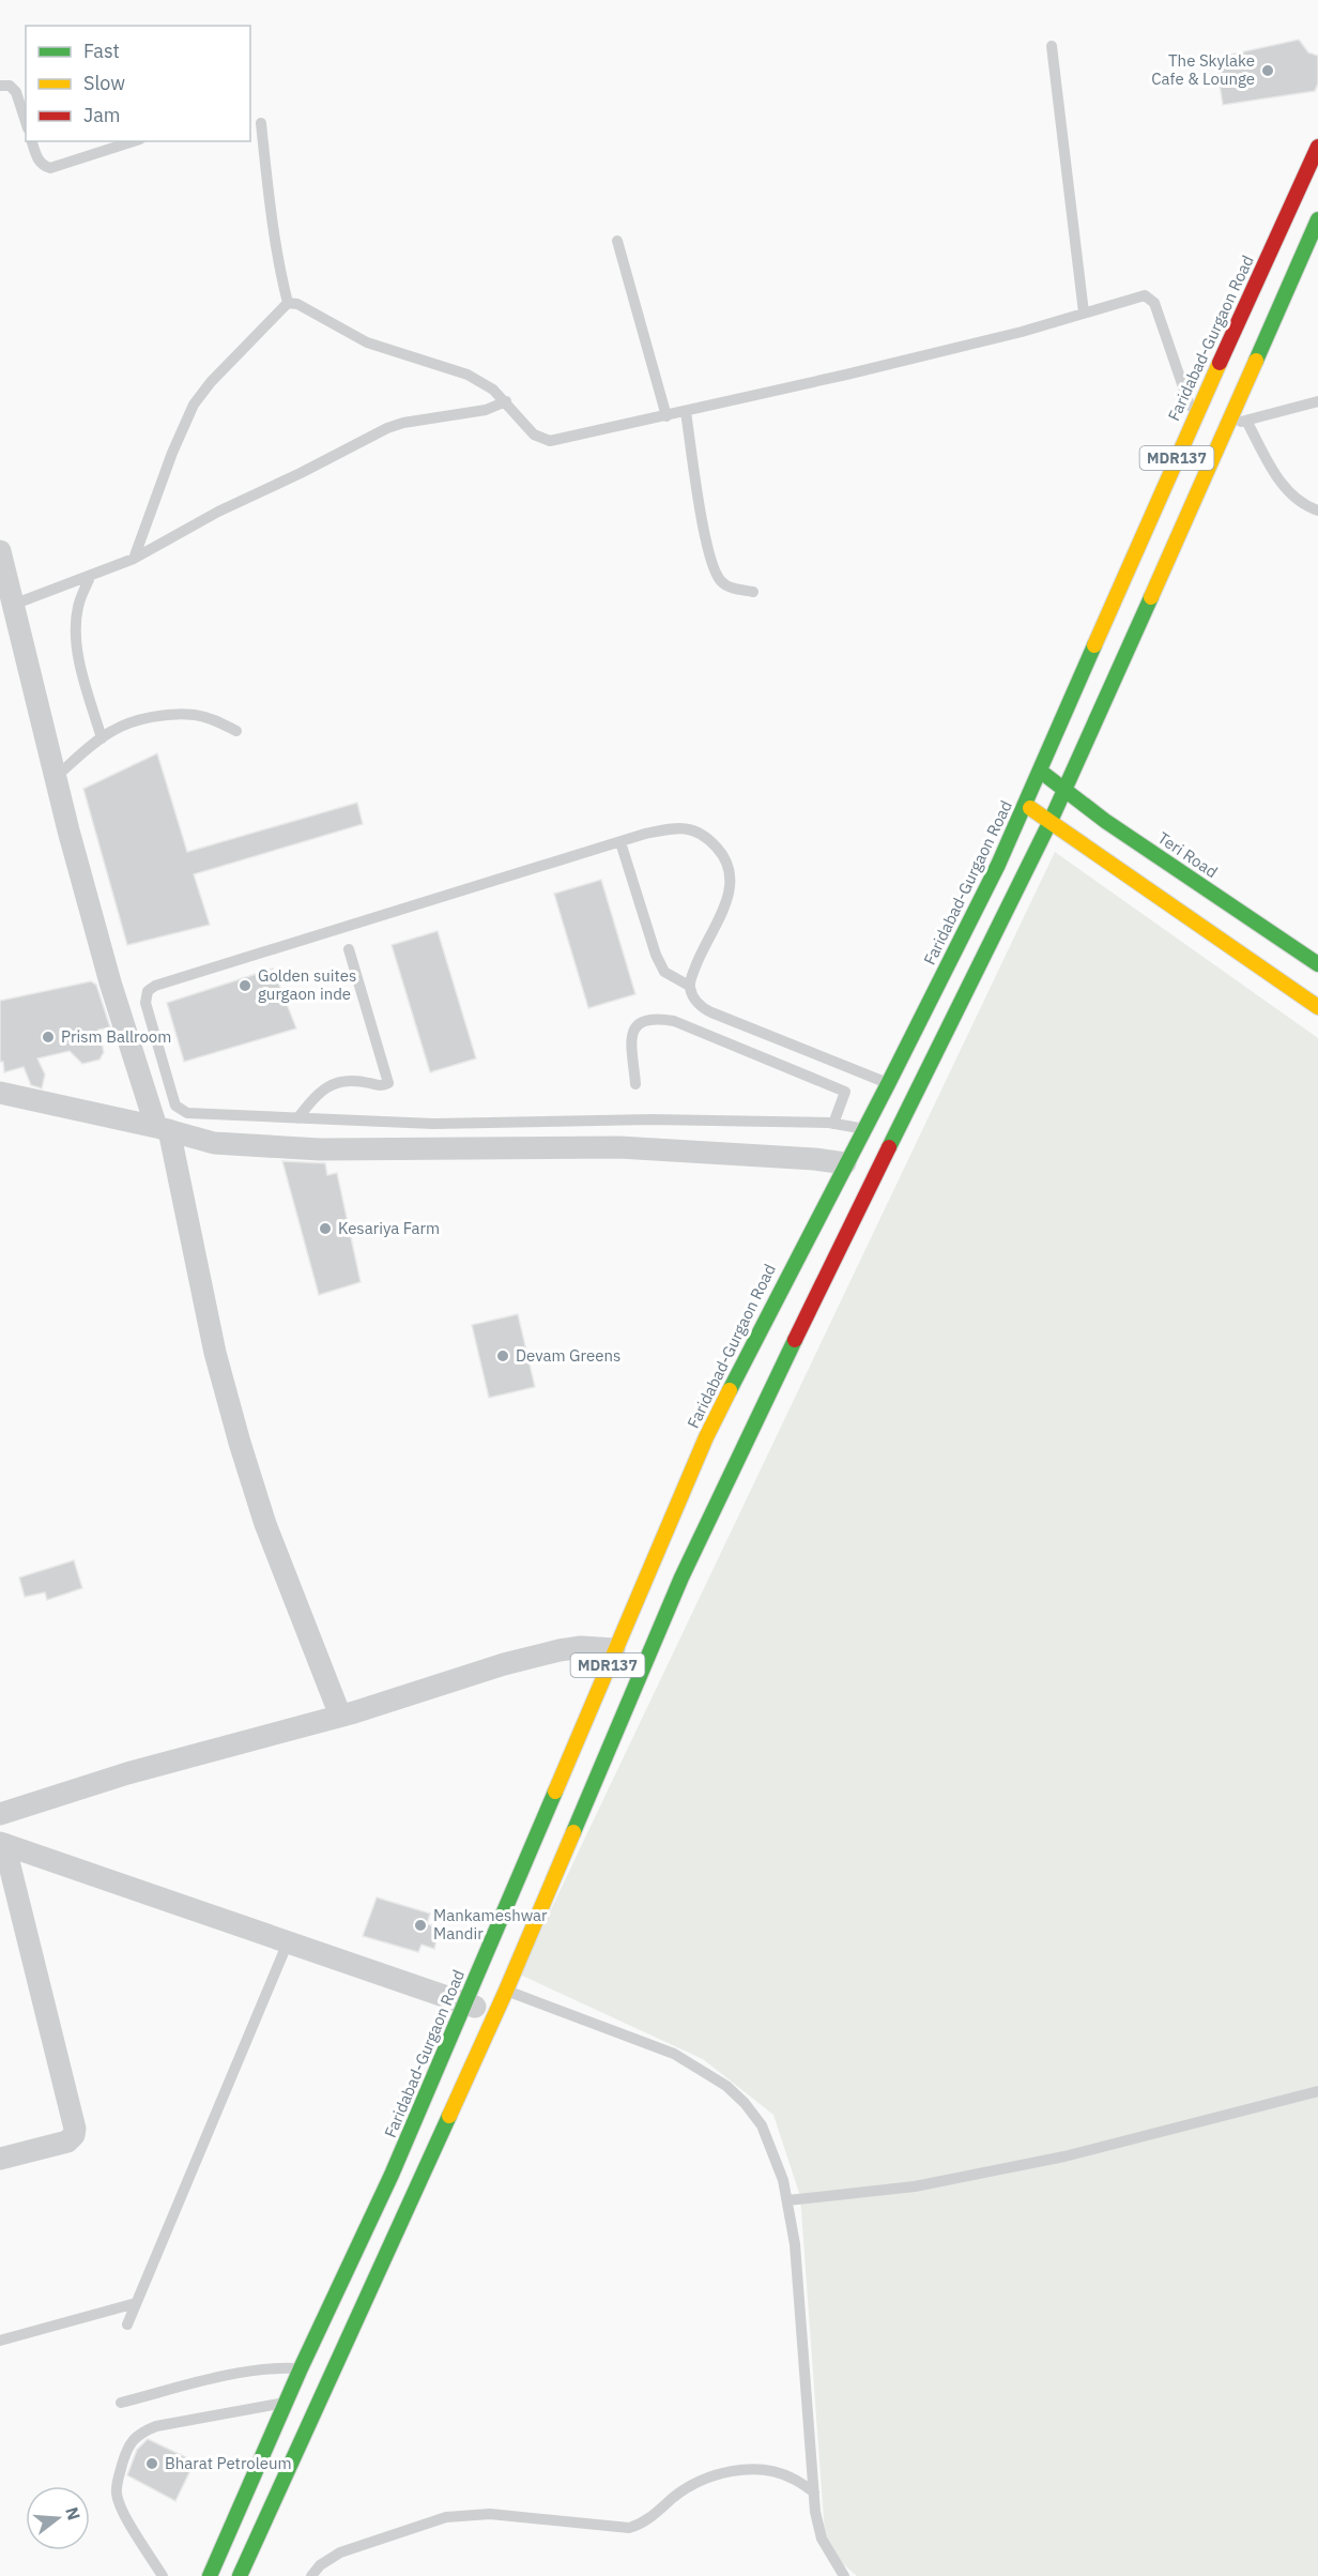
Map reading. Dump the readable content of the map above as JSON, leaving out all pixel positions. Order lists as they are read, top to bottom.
{
  "streets": {
    "main road": ["Faridabad-Gurgaon Road", "MDR137", "Teri Road"]
  },
  "crossings": [
    ["Faridabad-Gurgaon Road", "Teri Road"],
    ["MDR137", "Teri Road"]
  ],
  "places": [
    "The Skylake Cafe & Lounge",
    "Golden suites gurgaon inde",
    "Prism Ballroom",
    "Kesariya Farm",
    "Devam Greens",
    "Mankameshwar Mandir",
    "Bharat Petroleum"
  ],
  "legend": ["Fast", "Slow", "Jam"],
  "north": "right"
}
